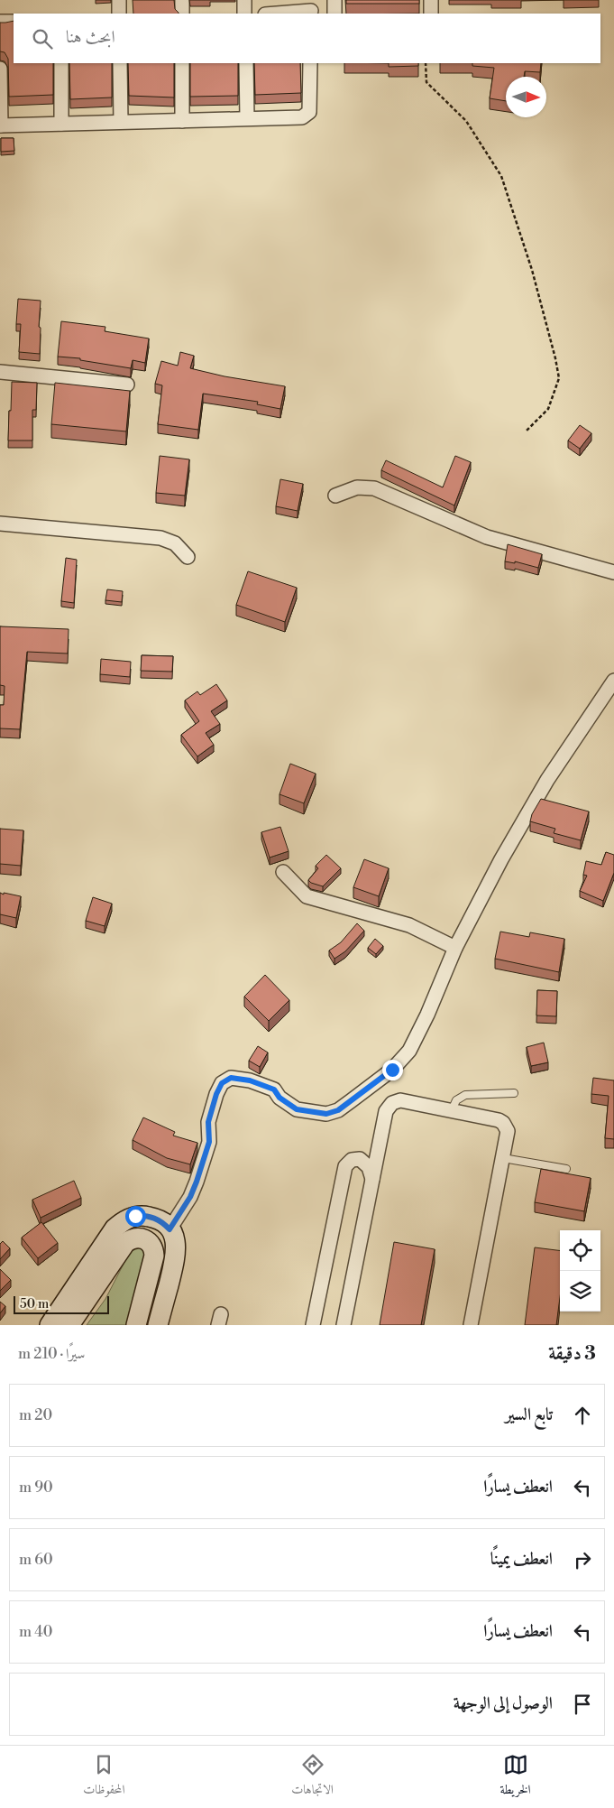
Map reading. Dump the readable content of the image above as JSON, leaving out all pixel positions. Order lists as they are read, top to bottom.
{
  "scale_bar": "50 m",
  "north": "right",
  "page": {
    "search": "ابحث هنا",
    "scale": "50 m",
    "heading": ["3 دقيقة", "سيرًا · 210 m"],
    "list": [
      ["تابع السير", "20 m"],
      ["انعطف يسارًا", "90 m"],
      ["انعطف يمينًا", "60 m"],
      ["انعطف يسارًا", "40 m"],
      "الوصول إلى الوجهة"
    ],
    "nav": ["الخريطة", "الاتجاهات", "المحفوظات"]
  }
}
